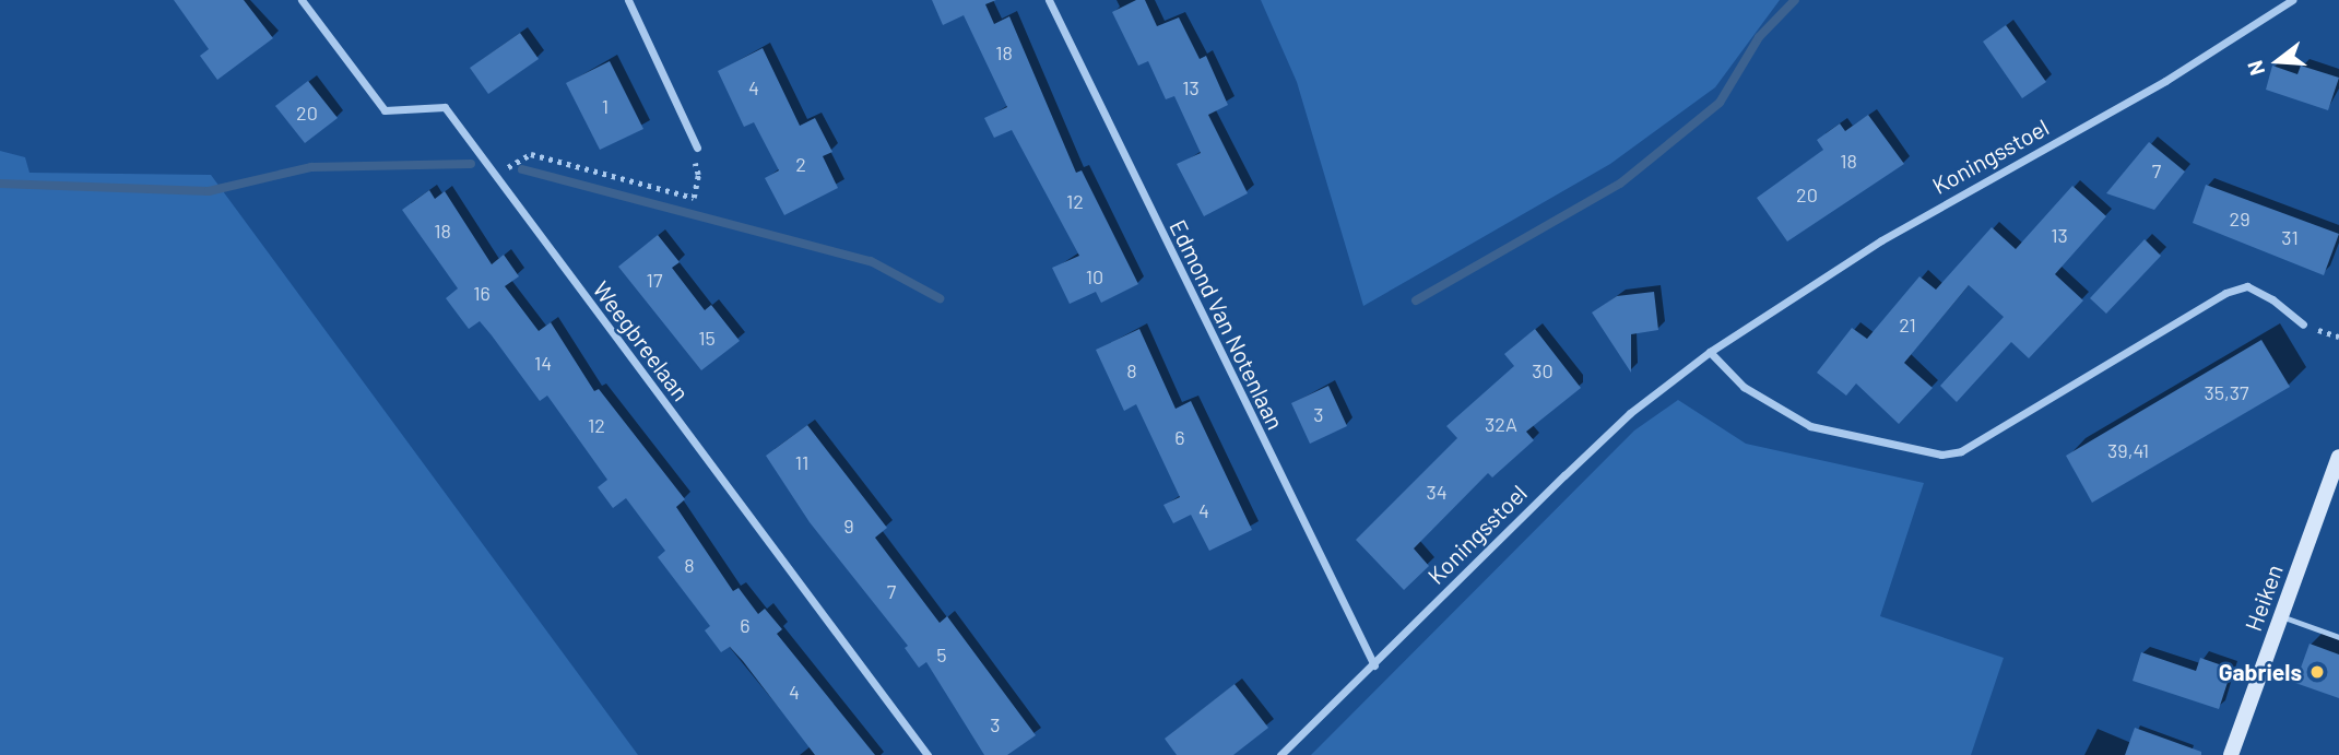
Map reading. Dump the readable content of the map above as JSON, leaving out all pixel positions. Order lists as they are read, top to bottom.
{
  "streets": {
    "main road": ["Heiken"],
    "street": ["Koningsstoel", "Edmond Van Notenlaan", "Weegbreelaan"]
  },
  "crossings": [
    ["Koningsstoel", "Edmond Van Notenlaan"]
  ],
  "places": ["Gabriels"],
  "house_numbers": [
    "18",
    "4",
    "13",
    "1",
    "20",
    "18",
    "2",
    "7",
    "20",
    "12",
    "29",
    "18",
    "13",
    "31",
    "10",
    "17",
    "16",
    "21",
    "15",
    "14",
    "8",
    "30",
    "35,37",
    "3",
    "32A",
    "12",
    "6",
    "39,41",
    "11",
    "34",
    "4",
    "9",
    "8",
    "7",
    "6",
    "5",
    "4",
    "3"
  ],
  "north": "left"
}
